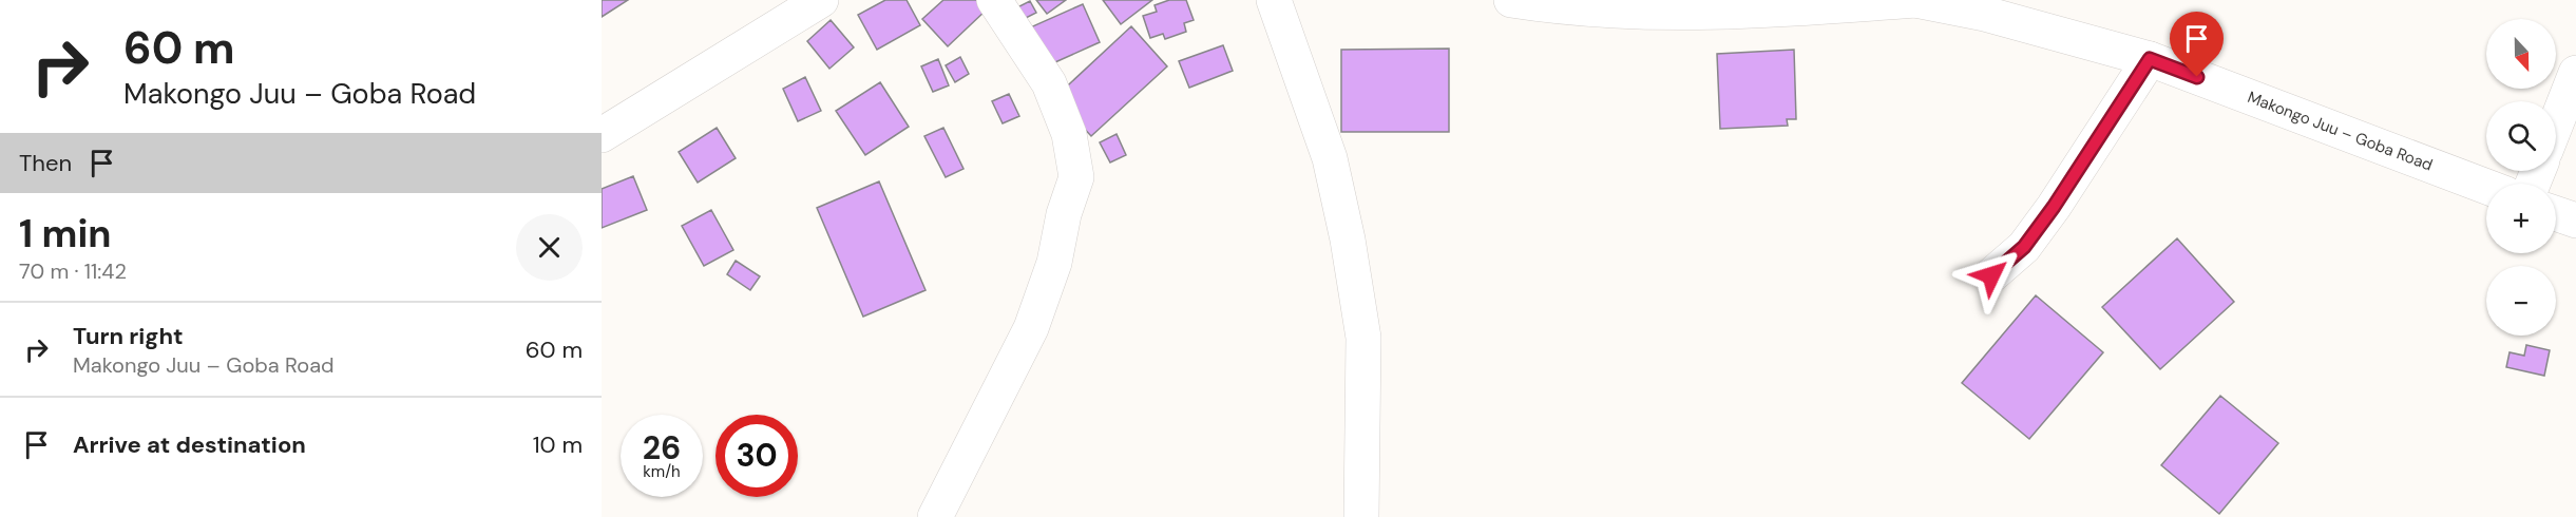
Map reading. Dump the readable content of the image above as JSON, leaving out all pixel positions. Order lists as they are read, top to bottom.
{
  "streets": {
    "street": ["Makongo Juu – Goba Road"]
  },
  "north": "bottom",
  "page": {
    "turn": ["60 m", "Makongo Juu – Goba Road"],
    "map_buttons": ["+", "−"],
    "then": "Then",
    "heading": ["1 min", "70 m · 11:42"],
    "list": [
      {
        "name": "Turn right",
        "note": "Makongo Juu – Goba Road",
        "value": "60 m"
      },
      {
        "name": "Arrive at destination",
        "value": "10 m"
      }
    ],
    "speed": "26 km/h",
    "limit": "30"
  }
}
